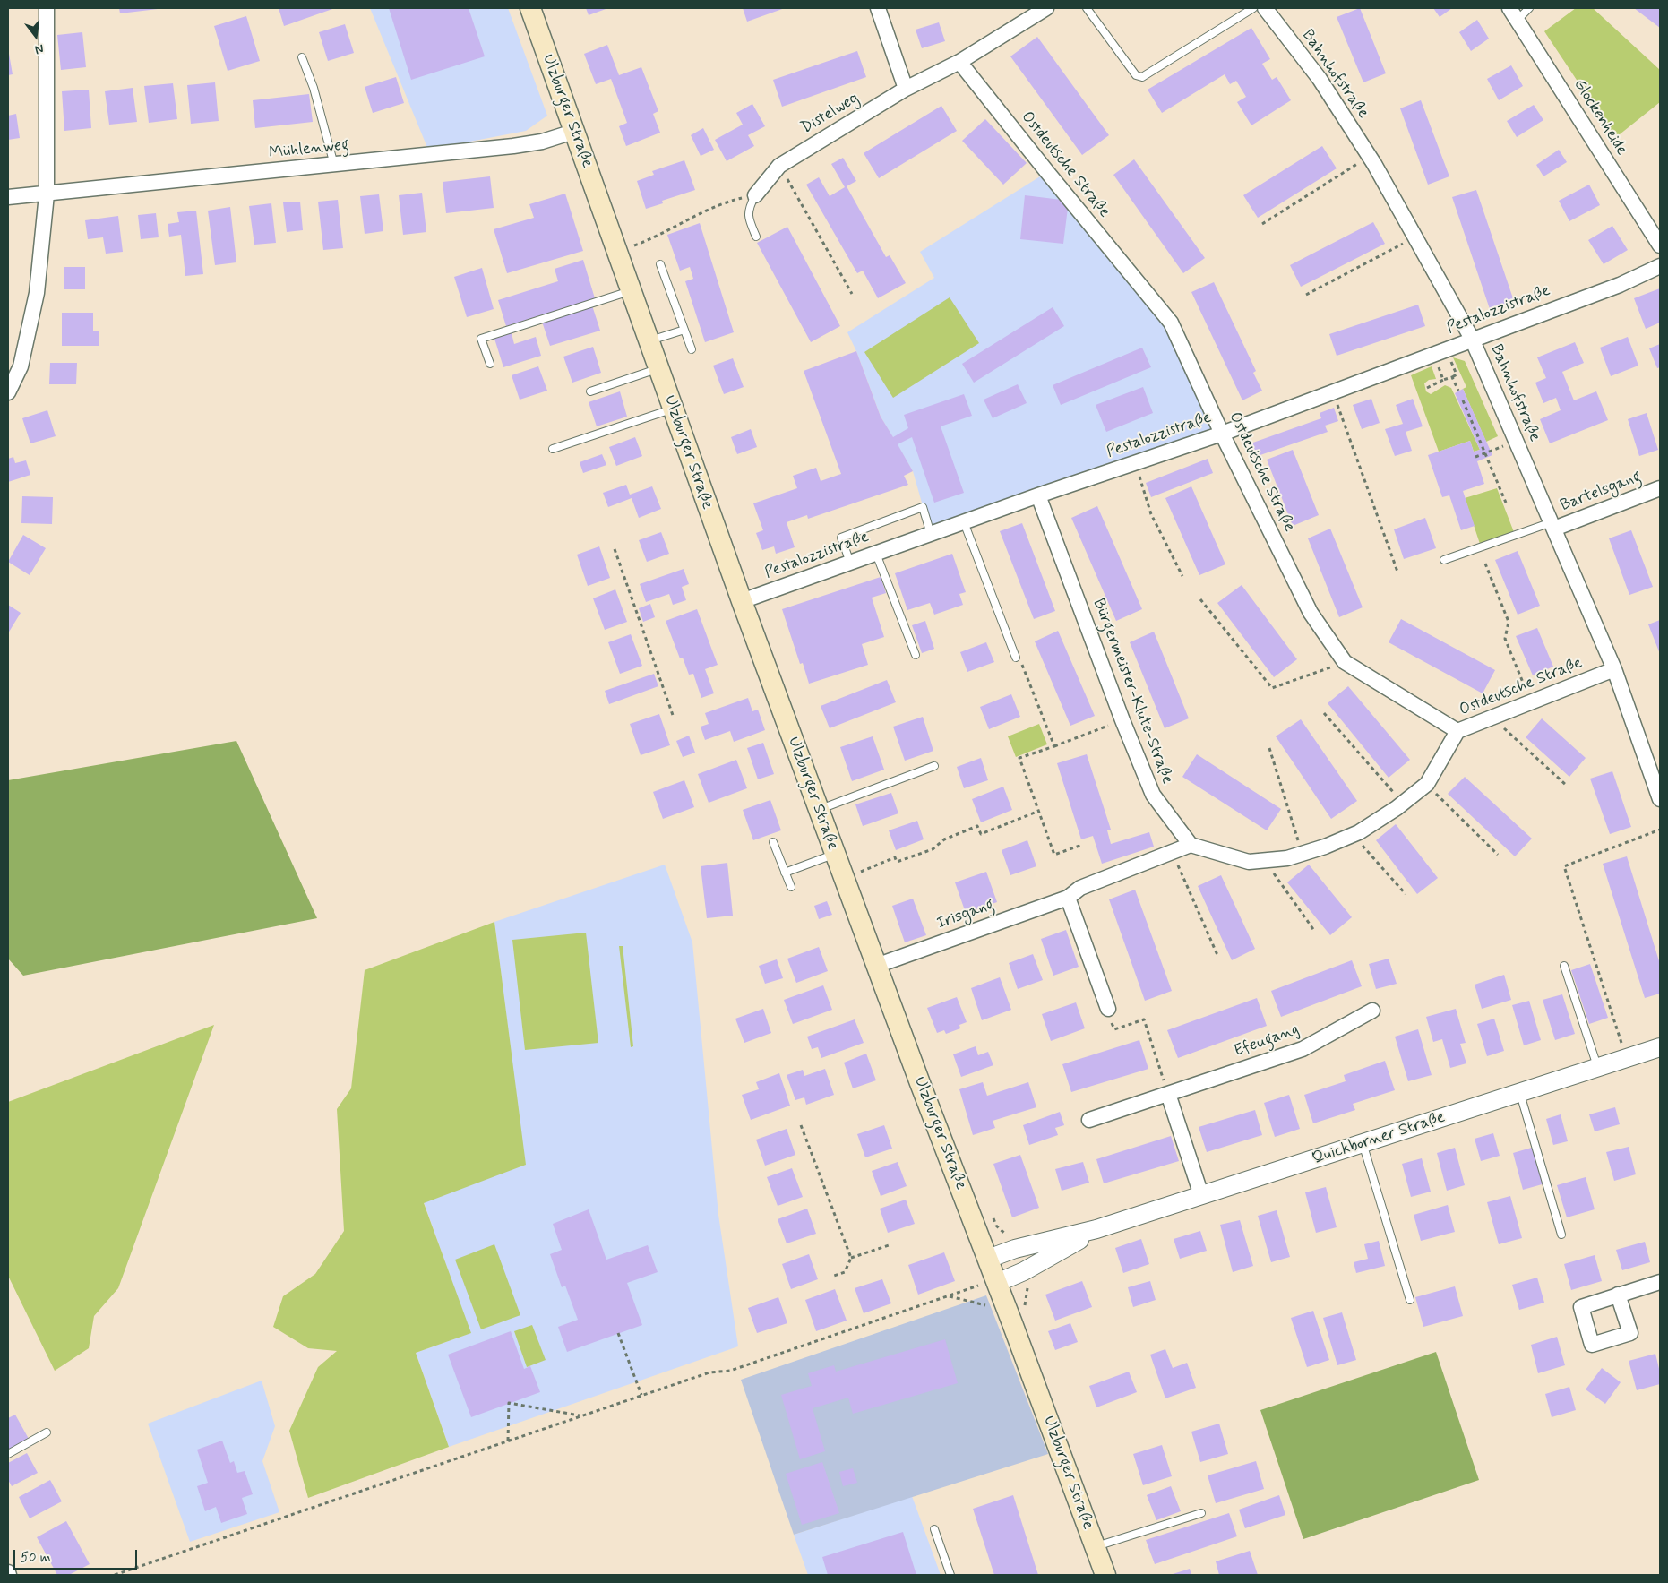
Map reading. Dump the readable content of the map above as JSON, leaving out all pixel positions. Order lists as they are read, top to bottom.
{
  "streets": {
    "main road": ["Ulzburger Straße"],
    "street": [
      "Bahnhofstraße",
      "Distelweg",
      "Glockenheide",
      "Mühlenweg",
      "Ostdeutsche Straße",
      "Pestalozzistraße",
      "Bartelsgang",
      "Bürgermeister-Klute-Straße",
      "Irisgang",
      "Efeugang",
      "Quickborner Straße"
    ]
  },
  "crossings": [
    ["Bahnhofstraße", "Ostdeutsche Straße"],
    ["Bahnhofstraße", "Pestalozzistraße"],
    ["Bahnhofstraße", "Bartelsgang"],
    ["Ulzburger Straße", "Mühlenweg"],
    ["Ulzburger Straße", "Pestalozzistraße"],
    ["Ulzburger Straße", "Irisgang"],
    ["Ulzburger Straße", "Quickborner Straße"],
    ["Distelweg", "Ostdeutsche Straße"],
    ["Ostdeutsche Straße", "Pestalozzistraße"],
    ["Pestalozzistraße", "Bürgermeister-Klute-Straße"],
    ["Bürgermeister-Klute-Straße", "Irisgang"]
  ],
  "scale_bar": "50 m",
  "north": "bottom"
}
